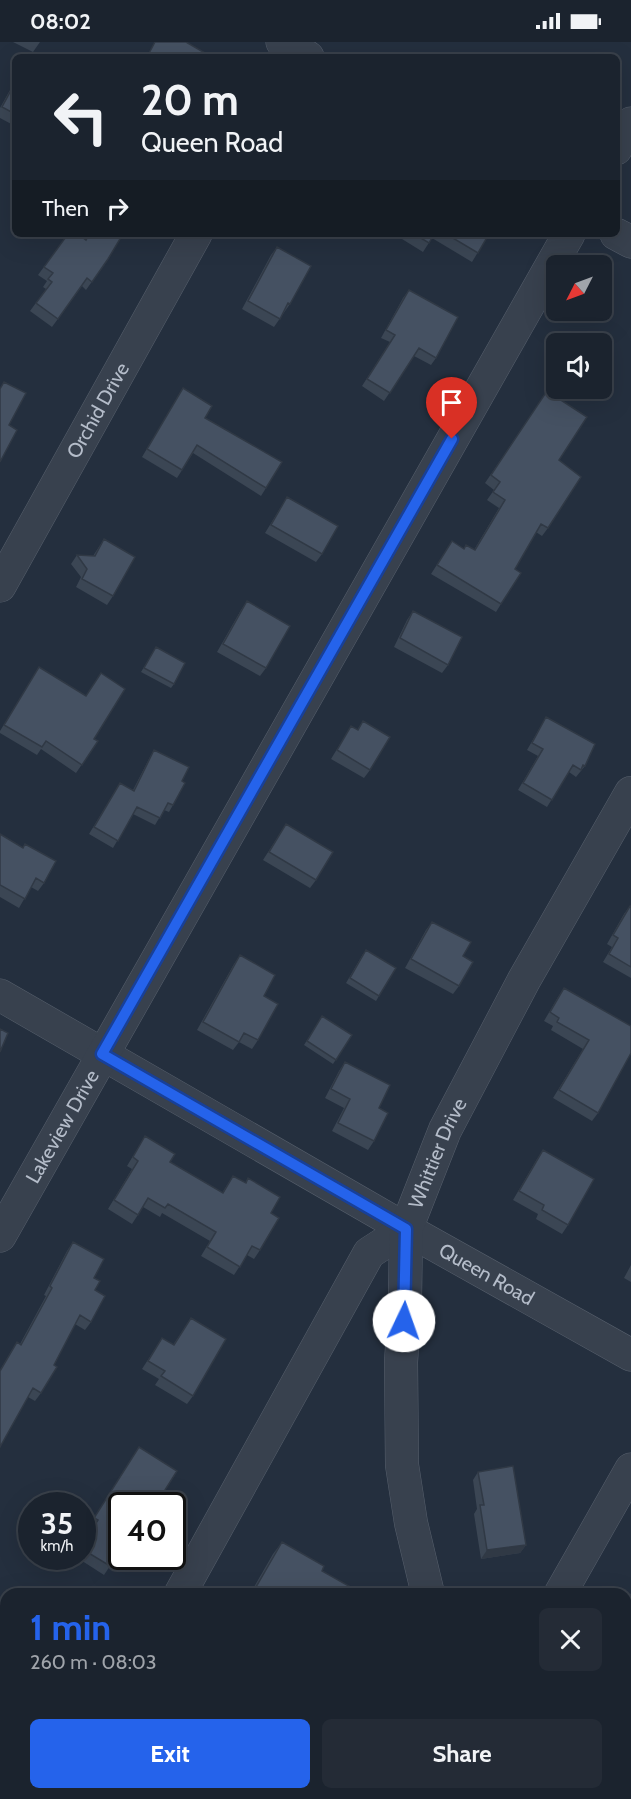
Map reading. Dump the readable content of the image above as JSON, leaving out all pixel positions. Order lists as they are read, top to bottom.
{
  "streets": {
    "street": [
      "Orchid Drive",
      "Lakeview Drive",
      "Whittier Drive",
      "Queen Road"
    ]
  },
  "crossings": [
    ["Lakeview Drive", "Queen Road"],
    ["Whittier Drive", "Queen Road"]
  ],
  "north": "bottom left",
  "page": {
    "status": "08:02",
    "turn": ["20 m", "Queen Road"],
    "then": "Then",
    "speed": "35 km/h",
    "limit": "40",
    "heading": ["1 min", "260 m · 08:03"],
    "buttons": ["Exit", "Share"]
  }
}
